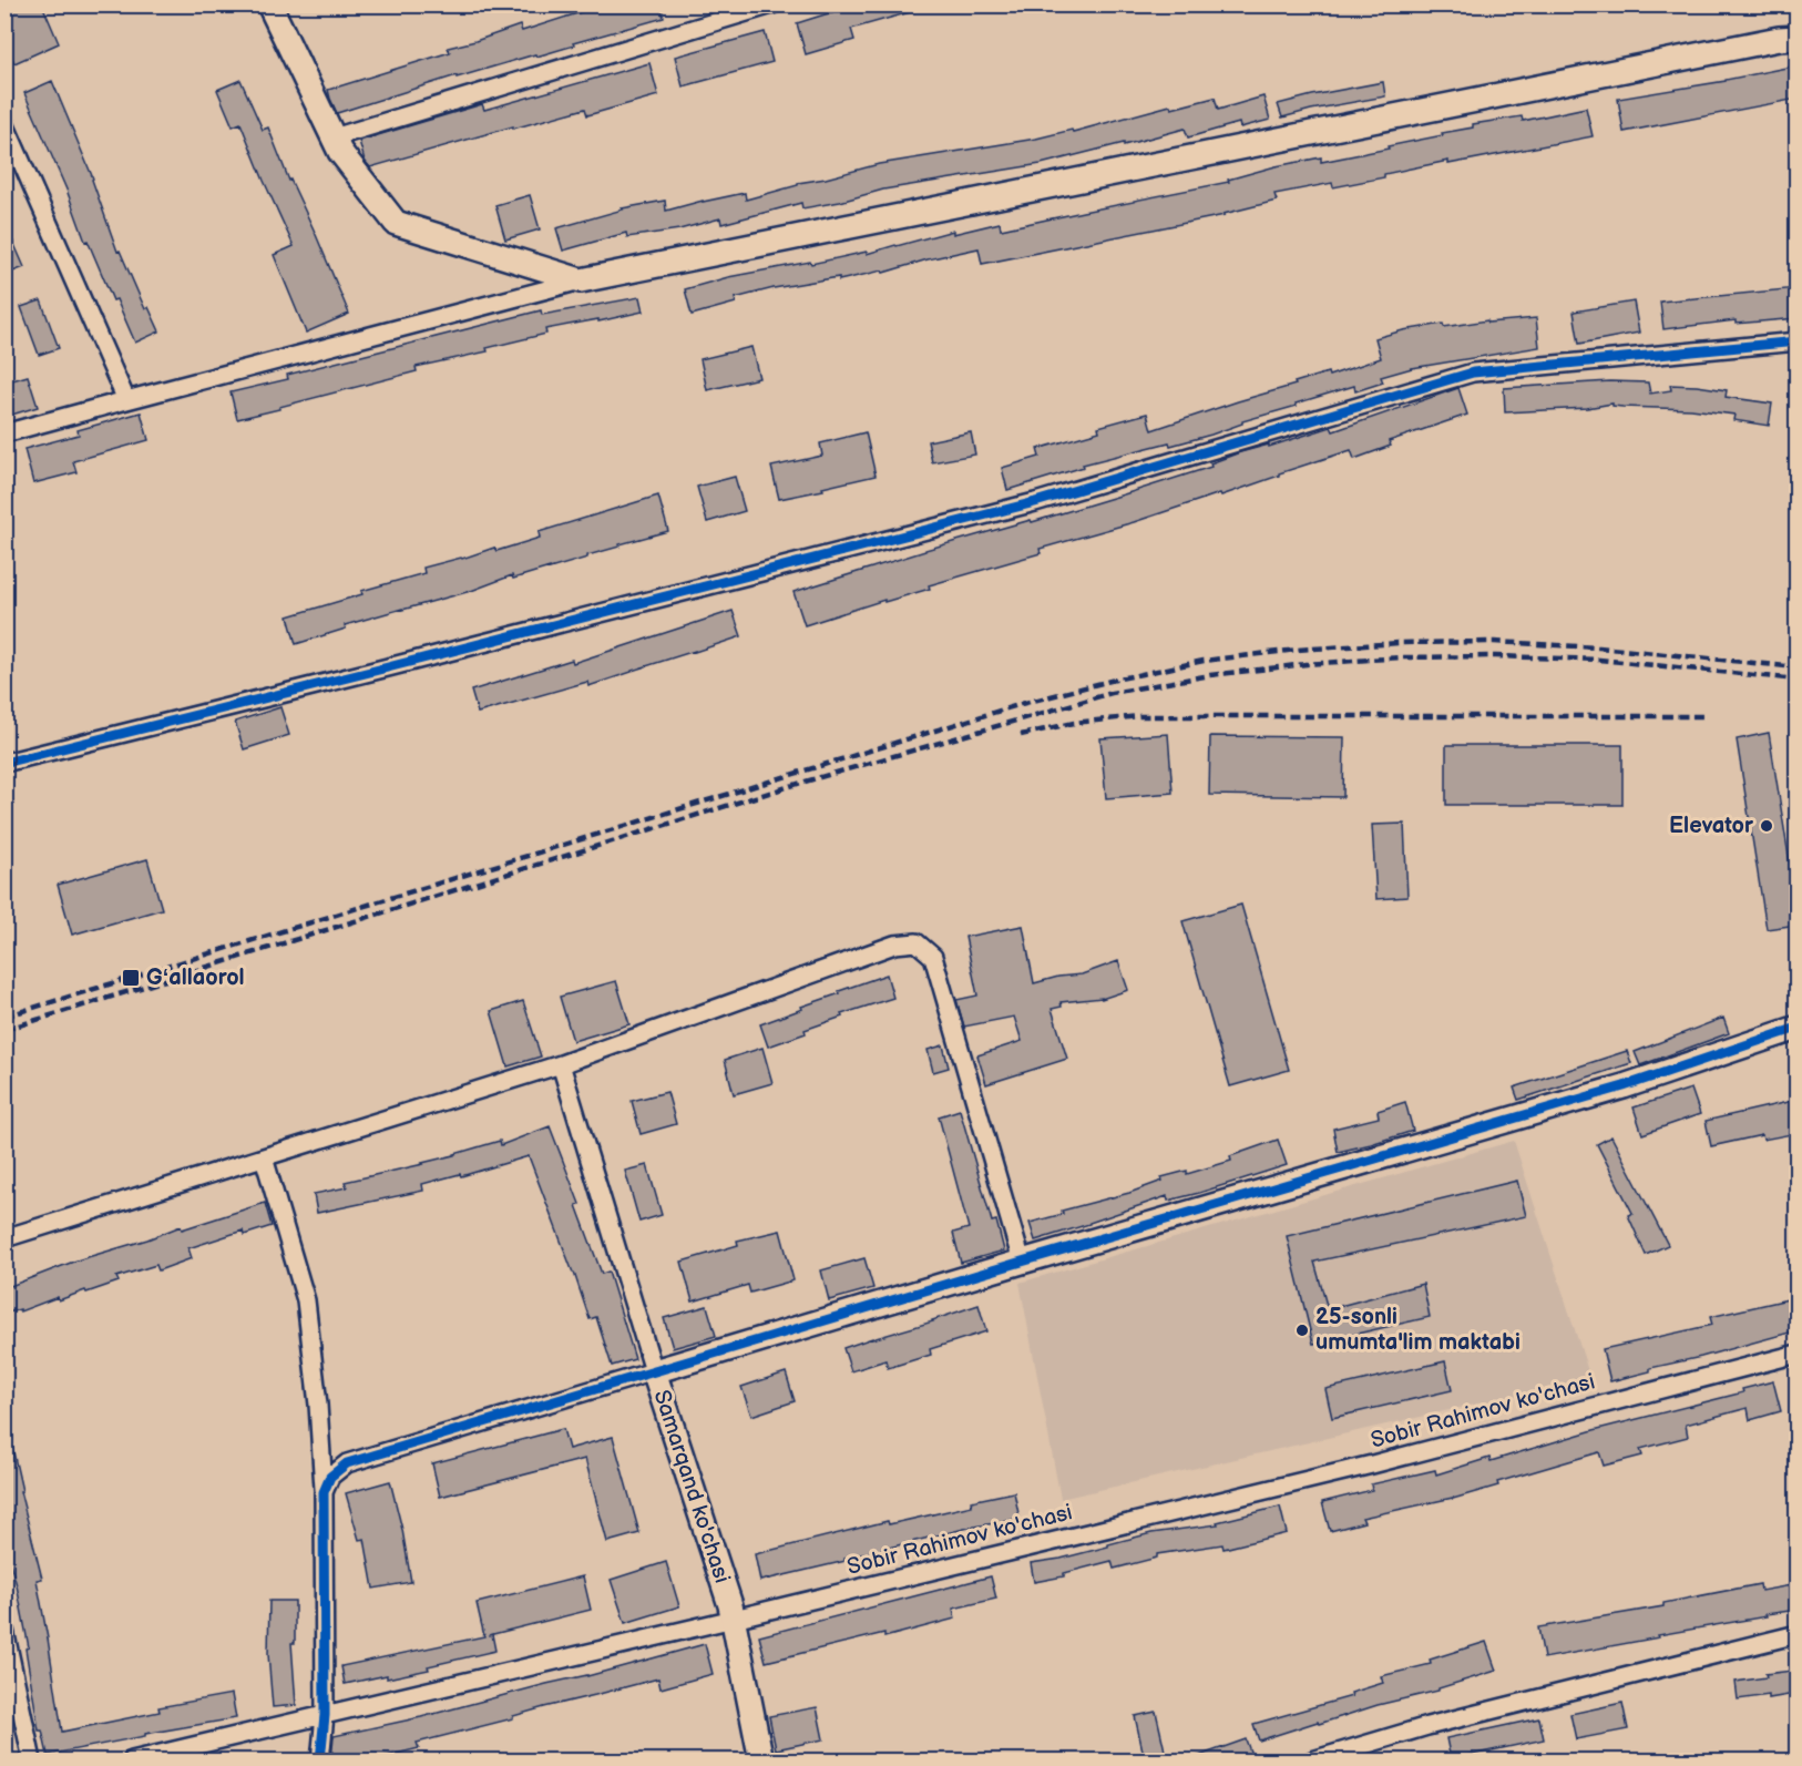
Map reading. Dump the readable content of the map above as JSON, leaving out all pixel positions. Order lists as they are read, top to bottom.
{
  "streets": {
    "street": ["Sobir Rahimov ko'chasi", "Samarqand ko'chasi"]
  },
  "crossings": [
    ["Sobir Rahimov ko'chasi", "Samarqand ko'chasi"]
  ],
  "places": {
    "other": ["Elevator", "25-sonli umumta'lim maktabi"],
    "transit": ["Gʻallaorol"]
  }
}
